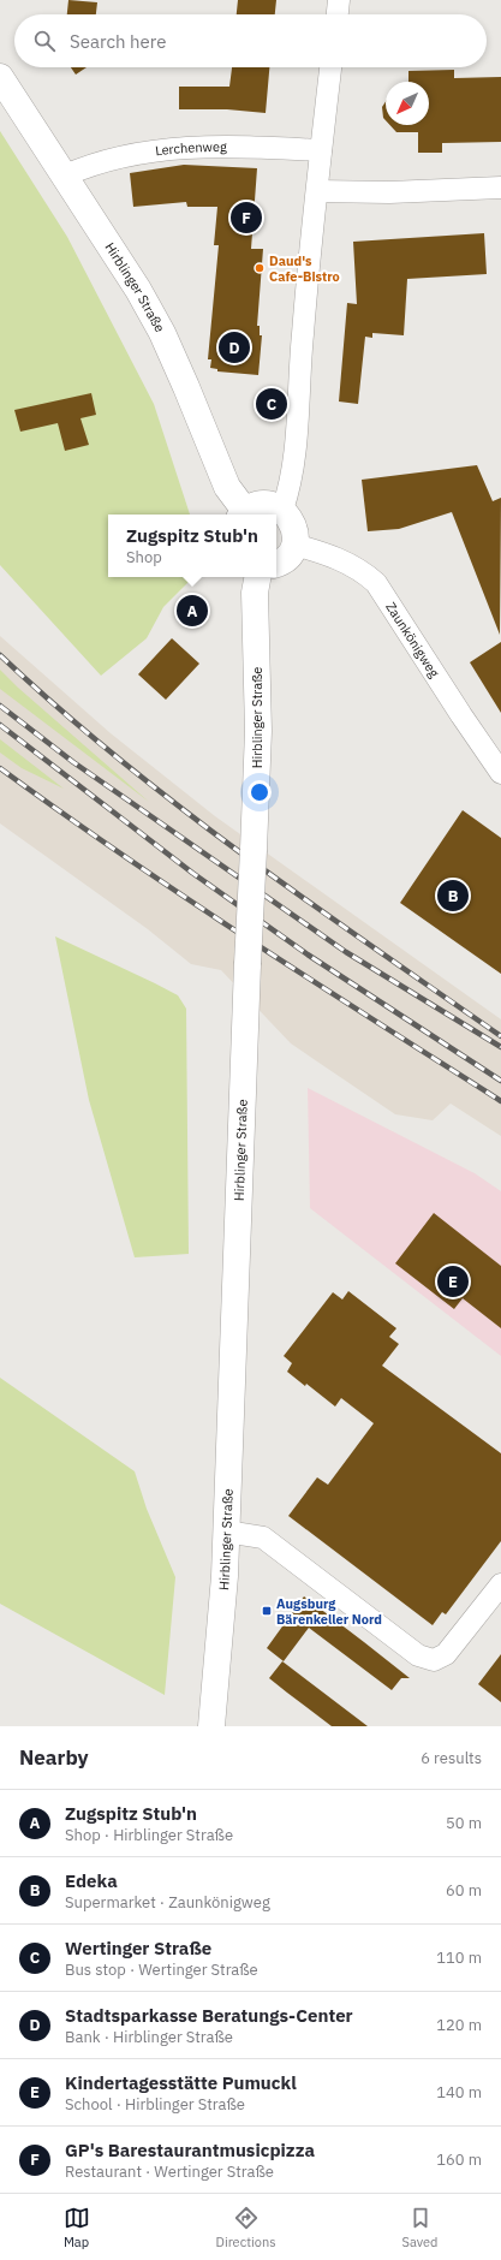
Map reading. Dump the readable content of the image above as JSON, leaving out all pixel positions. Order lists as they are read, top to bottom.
{
  "streets": {
    "street": ["Lerchenweg", "Hirblinger Straße", "Zaunkönigweg"]
  },
  "crossings": [
    ["Lerchenweg", "Hirblinger Straße"]
  ],
  "places": {
    "other": ["Daud's Cafe-Bistro"],
    "transit": ["Augsburg Bärenkeller Nord"]
  },
  "north": "bottom left",
  "page": {
    "search": "Search here",
    "pins": [
      "F",
      "D",
      "C",
      "A",
      "B",
      "E"
    ],
    "popup": ["Zugspitz Stub'n", "Shop"],
    "heading": ["Nearby", "6 results"],
    "list": [
      {
        "mark": "A",
        "name": "Zugspitz Stub'n",
        "note": "Shop · Hirblinger Straße",
        "value": "50 m"
      },
      {
        "mark": "B",
        "name": "Edeka",
        "note": "Supermarket · Zaunkönigweg",
        "value": "60 m"
      },
      {
        "mark": "C",
        "name": "Wertinger Straße",
        "note": "Bus stop · Wertinger Straße",
        "value": "110 m"
      },
      {
        "mark": "D",
        "name": "Stadtsparkasse Beratungs-Center",
        "note": "Bank · Hirblinger Straße",
        "value": "120 m"
      },
      {
        "mark": "E",
        "name": "Kindertagesstätte Pumuckl",
        "note": "School · Hirblinger Straße",
        "value": "140 m"
      },
      {
        "mark": "F",
        "name": "GP's Barestaurantmusicpizza",
        "note": "Restaurant · Wertinger Straße",
        "value": "160 m"
      }
    ],
    "nav": ["Map", "Directions", "Saved"]
  }
}
